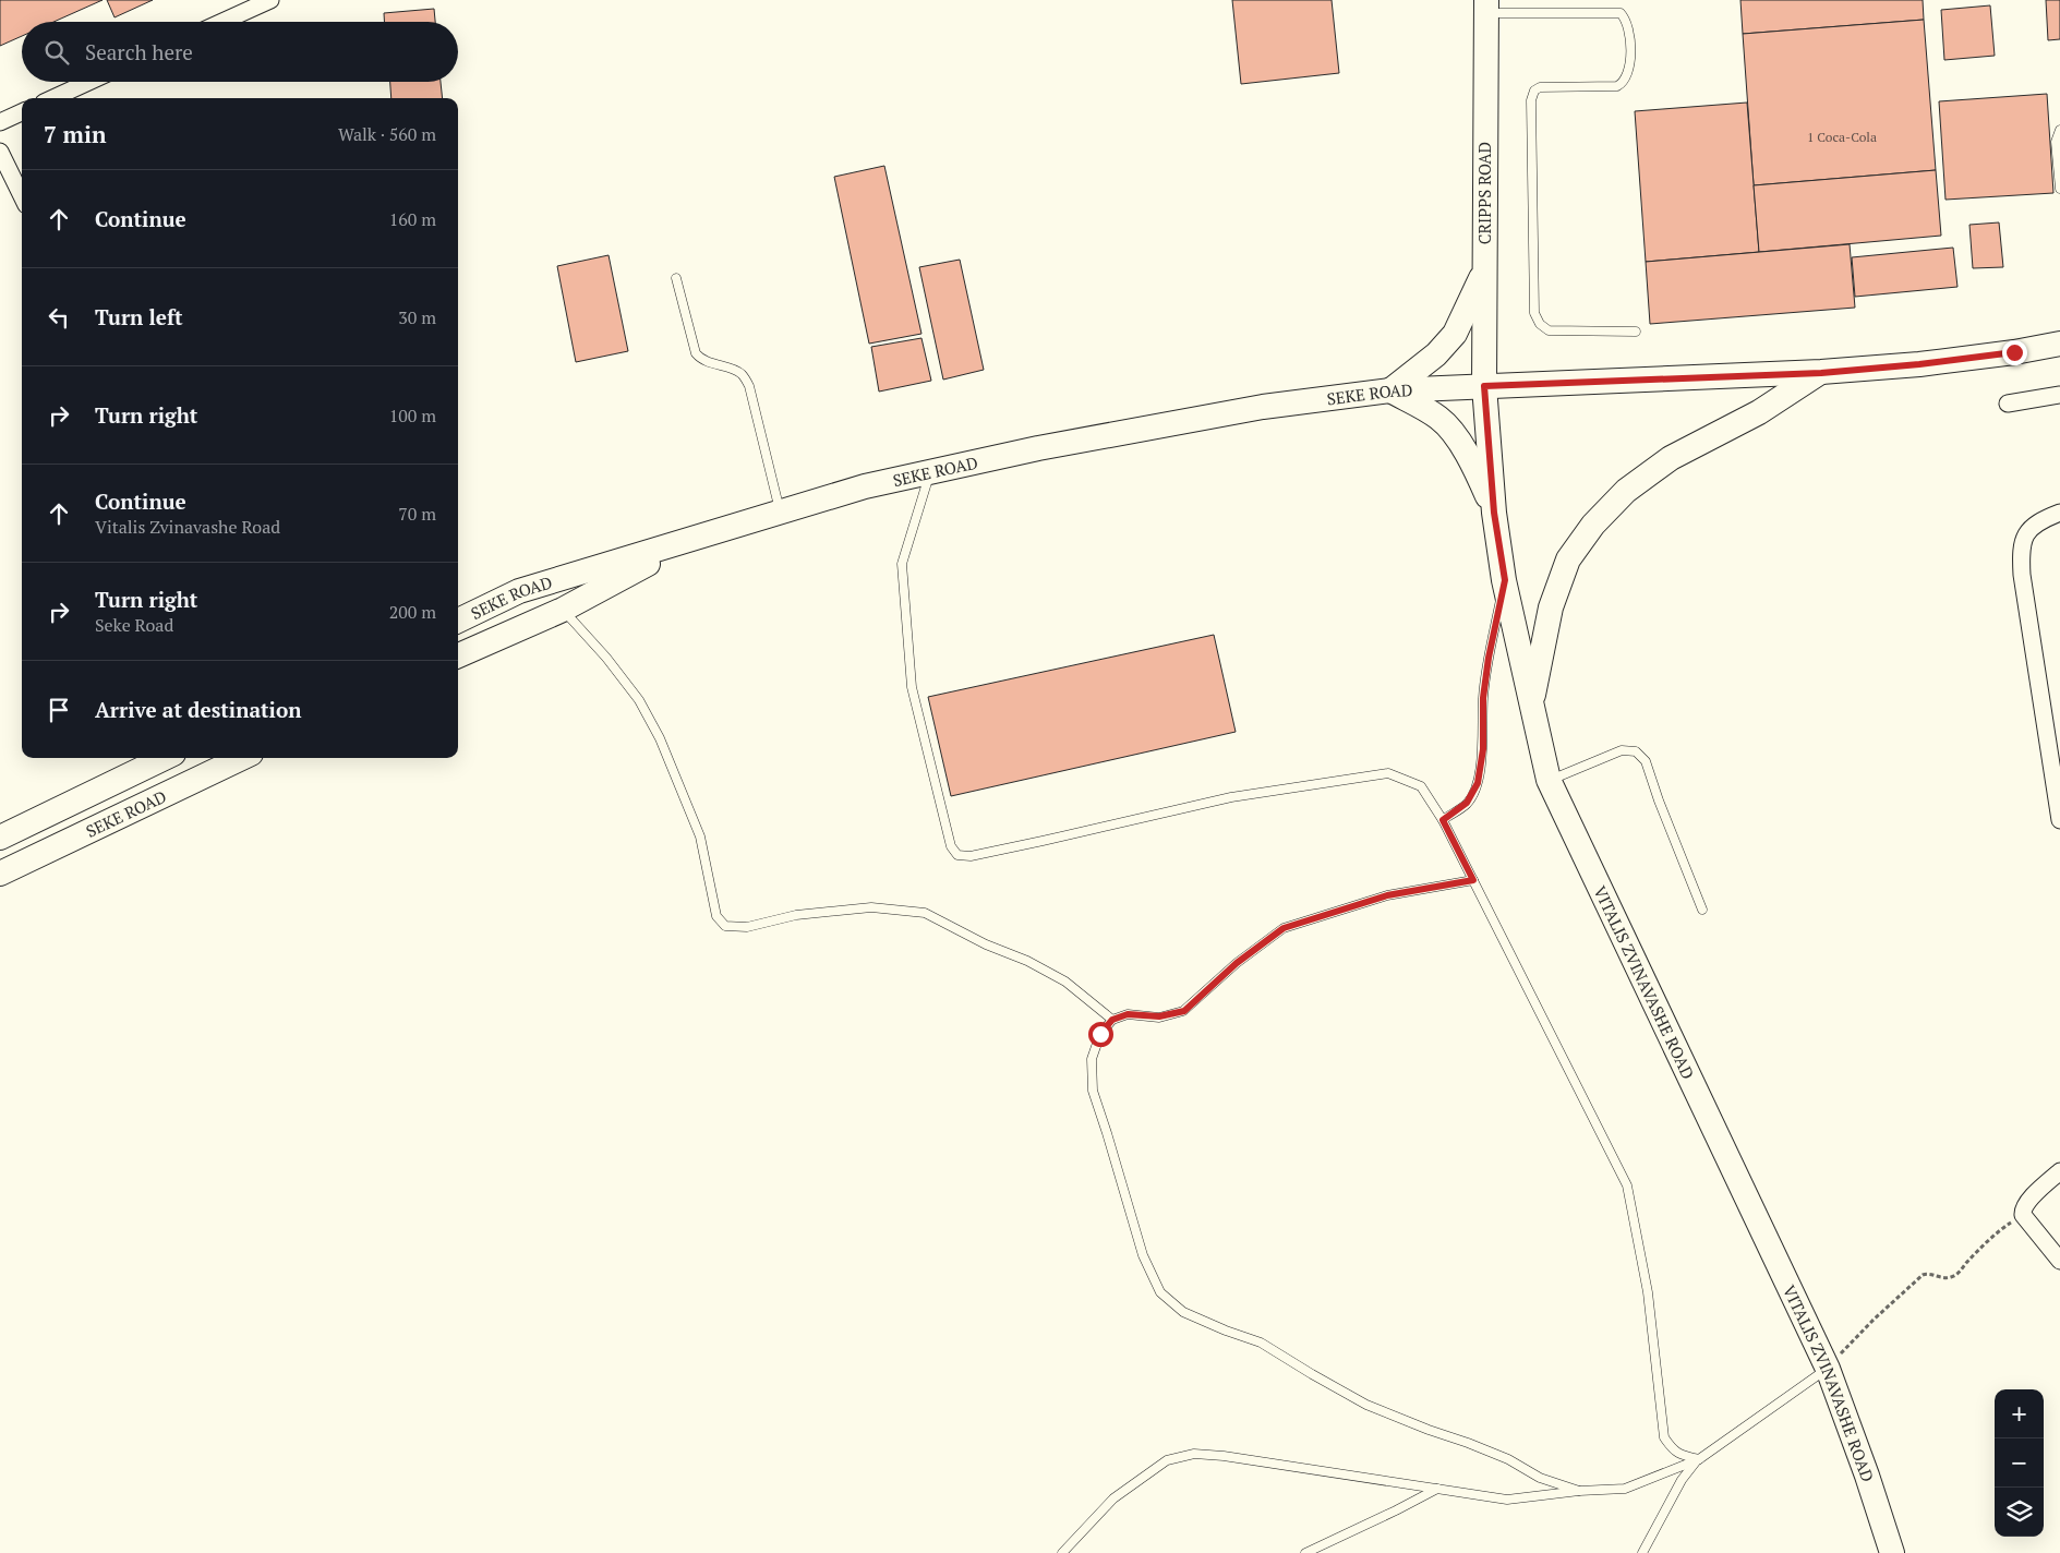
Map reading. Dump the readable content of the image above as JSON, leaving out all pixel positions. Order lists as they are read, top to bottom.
{
  "streets": {
    "main road": ["CRIPPS ROAD", "SEKE ROAD", "VITALIS ZVINAVASHE ROAD"]
  },
  "crossings": [
    ["CRIPPS ROAD", "SEKE ROAD"],
    ["CRIPPS ROAD", "VITALIS ZVINAVASHE ROAD"],
    ["SEKE ROAD", "VITALIS ZVINAVASHE ROAD"]
  ],
  "house_numbers": ["1 Coca-Cola"],
  "page": {
    "search": "Search here",
    "heading": ["7 min", "Walk · 560 m"],
    "list": [
      ["Continue", "160 m"],
      ["Turn left", "30 m"],
      ["Turn right", "100 m"],
      ["Continue", "Vitalis Zvinavashe Road", "70 m"],
      ["Turn right", "Seke Road", "200 m"],
      "Arrive at destination"
    ],
    "map_buttons": ["+", "−"]
  }
}
